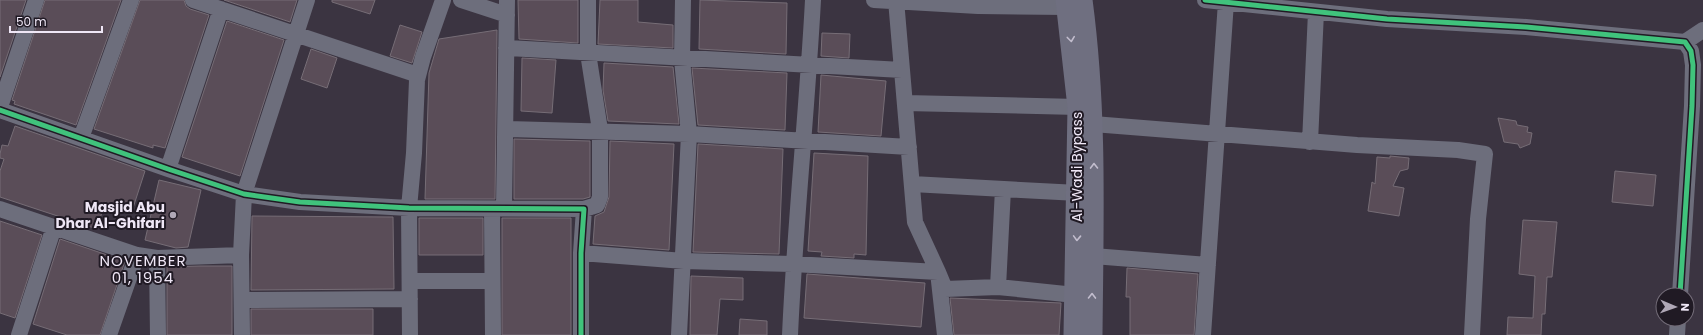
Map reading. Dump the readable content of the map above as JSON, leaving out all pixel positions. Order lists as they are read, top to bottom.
{
  "streets": {
    "main road": ["Al-Wadi Bypass"]
  },
  "districts": ["NOVEMBER 01, 1954"],
  "places": ["Masjid Abu Dhar Al-Ghifari"],
  "scale_bar": "50 m",
  "north": "right"
}
